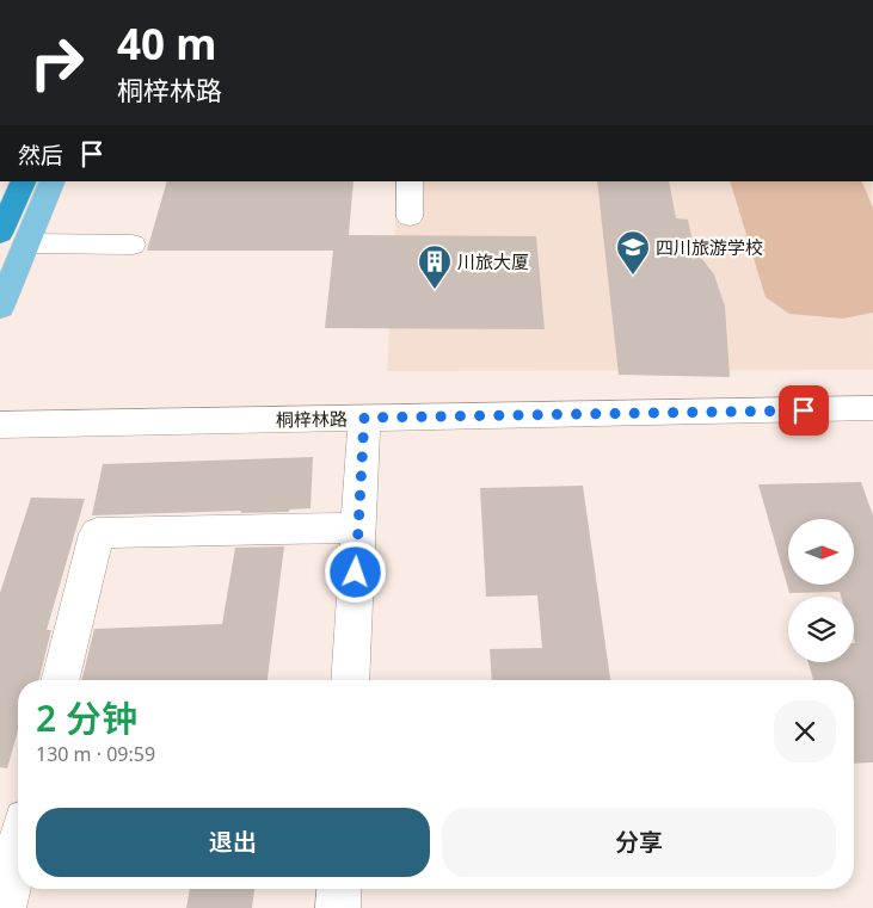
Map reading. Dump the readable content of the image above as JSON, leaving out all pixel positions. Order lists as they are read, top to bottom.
{
  "streets": {
    "street": ["桐梓林路"]
  },
  "places": {
    "school or university": ["四川旅游学校"],
    "building": ["川旅大厦"]
  },
  "north": "right",
  "page": {
    "turn": ["40 m", "桐梓林路"],
    "then": "然后",
    "heading": ["2 分钟", "130 m · 09:59"],
    "buttons": ["退出", "分享"]
  }
}
